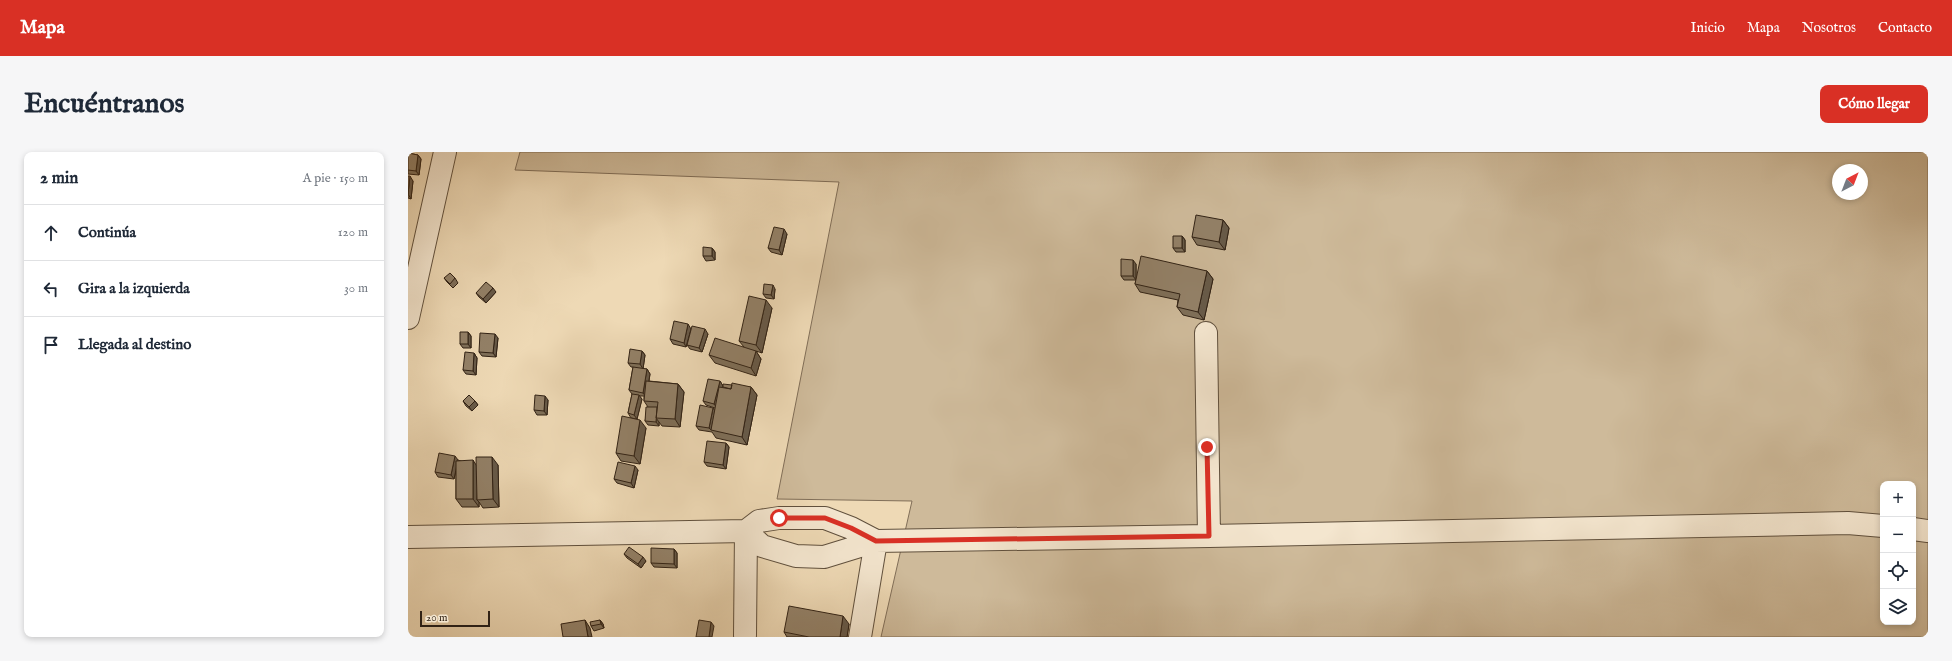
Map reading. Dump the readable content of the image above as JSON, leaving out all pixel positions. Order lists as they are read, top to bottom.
{
  "scale_bar": "20 m",
  "north": "top right",
  "page": {
    "header": "Mapa",
    "nav": [
      "Inicio",
      "Mapa",
      "Nosotros",
      "Contacto"
    ],
    "buttons": "Cómo llegar",
    "title": "Encuéntranos",
    "heading": ["2 min", "A pie · 150 m"],
    "list": [
      ["Continúa", "120 m"],
      ["Gira a la izquierda", "30 m"],
      "Llegada al destino"
    ],
    "map_buttons": ["+", "−"],
    "scale": "20 m"
  }
}
